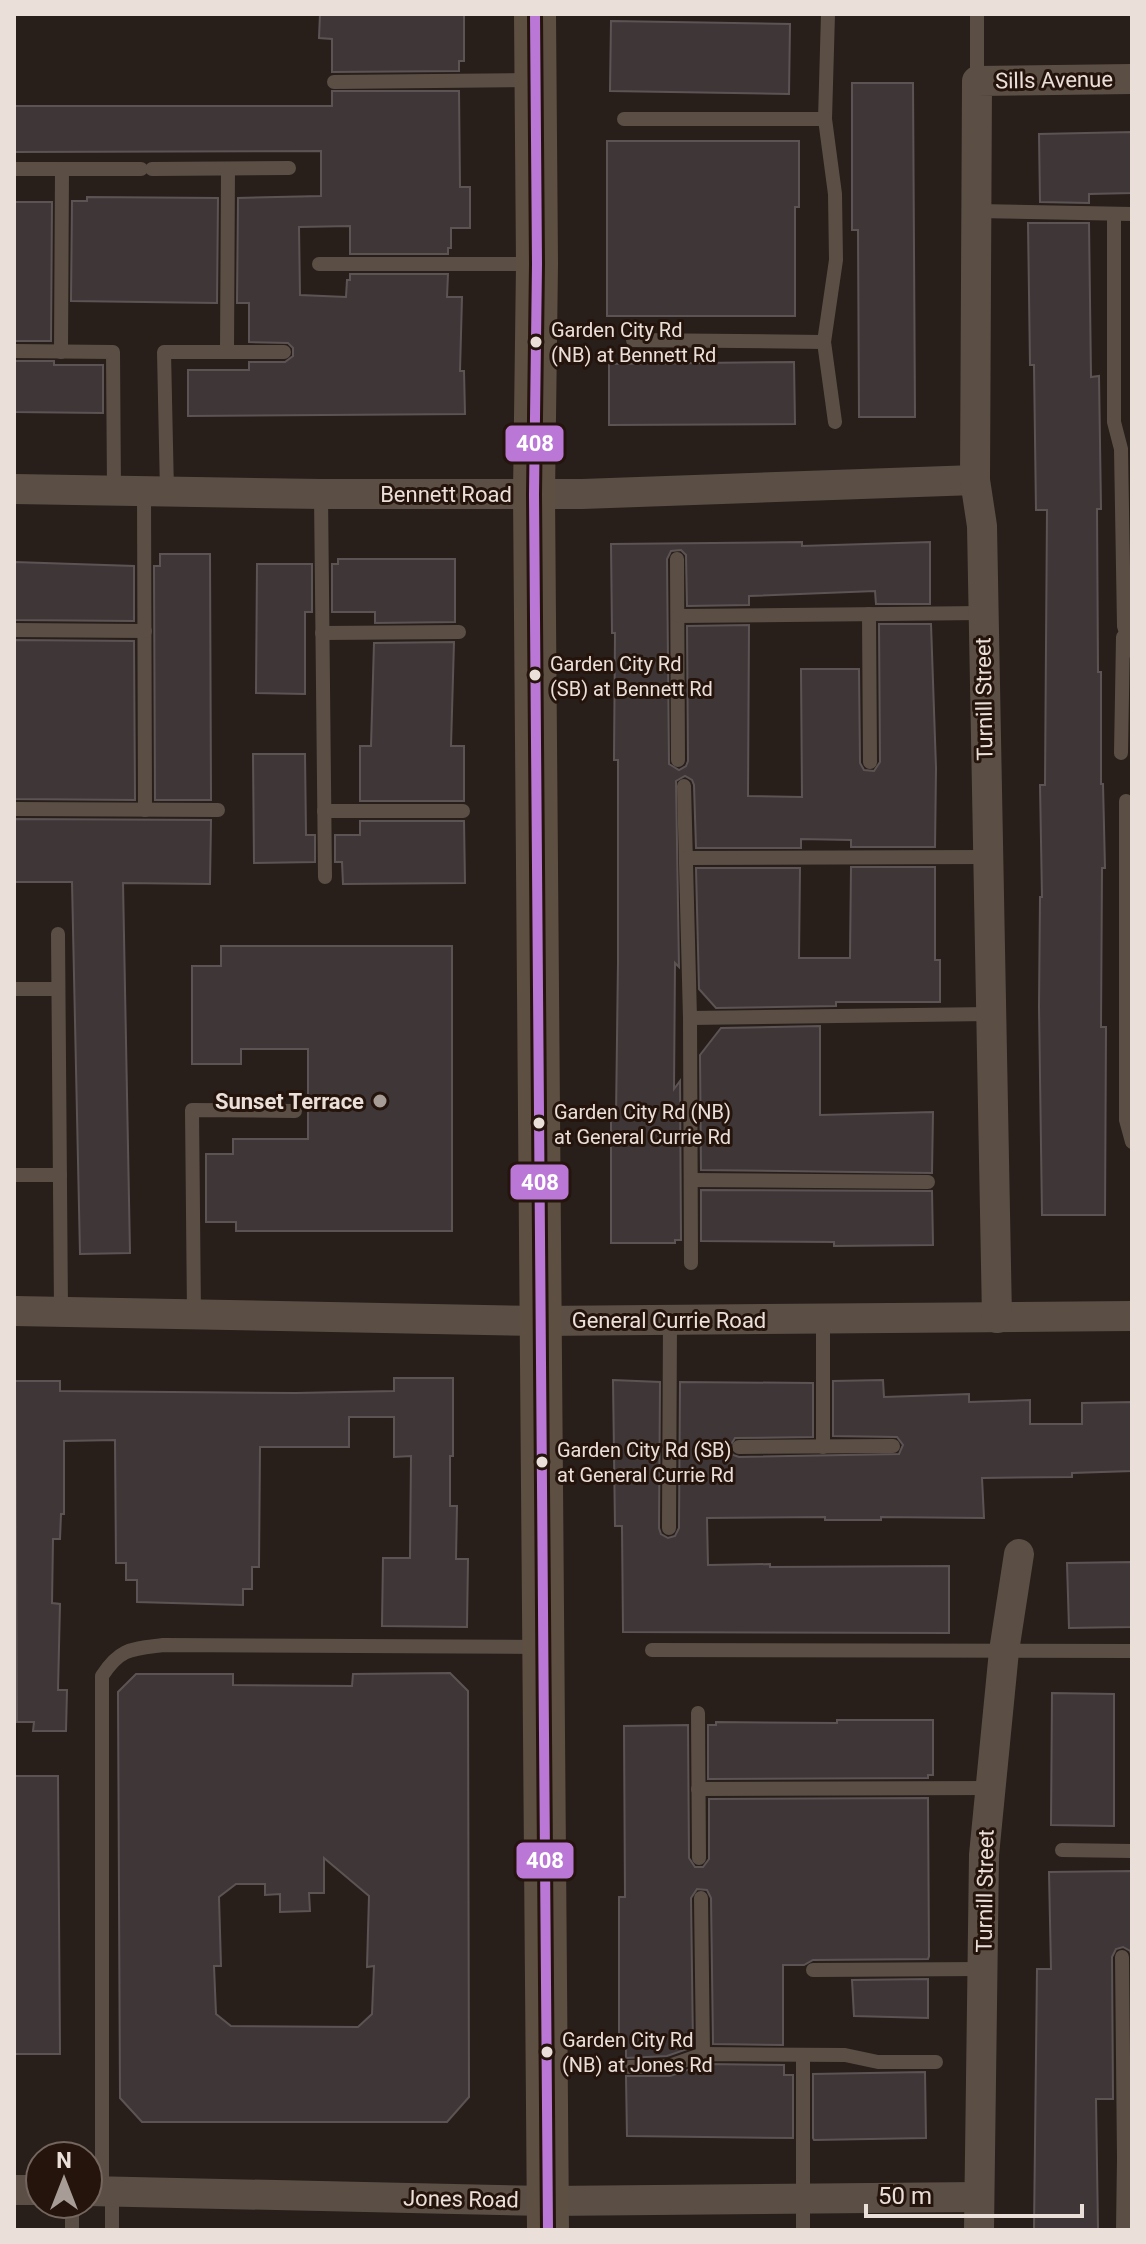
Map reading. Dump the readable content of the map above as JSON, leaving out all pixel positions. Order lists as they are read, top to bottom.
{
  "streets": {
    "street": [
      "Sills Avenue",
      "Bennett Road",
      "Turnill Street",
      "General Currie Road",
      "Jones Road"
    ]
  },
  "crossings": [
    ["Sills Avenue", "Turnill Street"],
    ["Bennett Road", "Turnill Street"],
    ["Turnill Street", "General Currie Road"],
    ["Turnill Street", "Jones Road"]
  ],
  "places": [
    "Garden City Rd (NB) at Bennett Rd",
    "Garden City Rd (SB) at Bennett Rd",
    "Sunset Terrace",
    "Garden City Rd (NB) at General Currie Rd",
    "Garden City Rd (SB) at General Currie Rd",
    "Garden City Rd (NB) at Jones Rd"
  ],
  "lines": ["transit line 408"],
  "scale_bar": "50 m",
  "north": "top"
}
